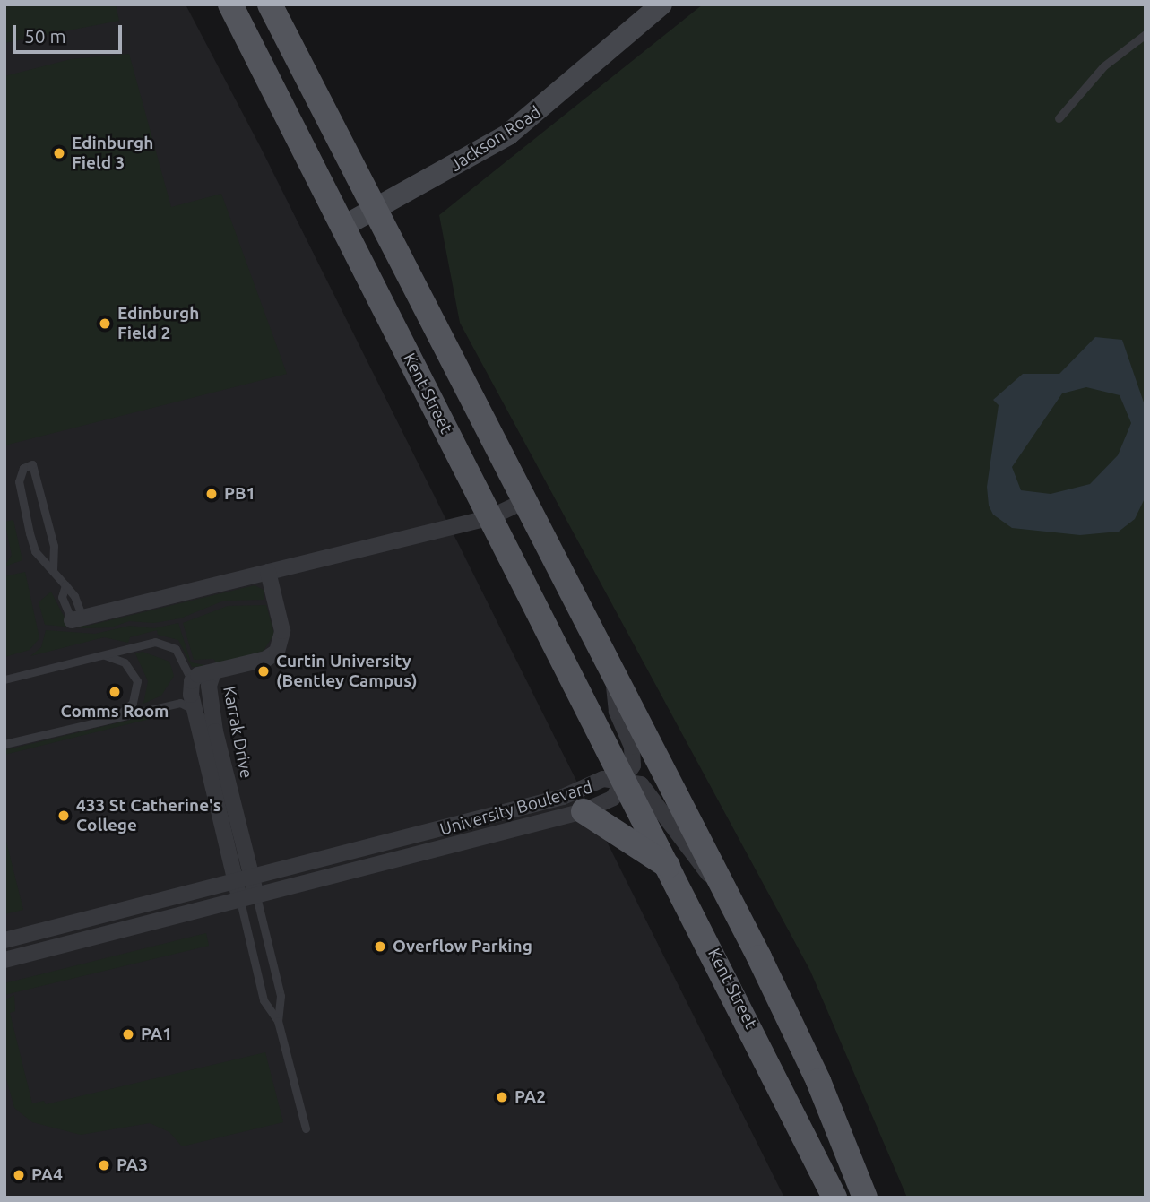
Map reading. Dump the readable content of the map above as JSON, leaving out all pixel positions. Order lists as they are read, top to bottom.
{
  "streets": {
    "main road": ["Kent Street"],
    "street": ["Jackson Road", "Karrak Drive", "University Boulevard"]
  },
  "crossings": [
    ["Jackson Road", "Kent Street"],
    ["Kent Street", "University Boulevard"],
    ["Karrak Drive", "University Boulevard"]
  ],
  "places": [
    "Edinburgh Field 3",
    "Edinburgh Field 2",
    "PB1",
    "Curtin University (Bentley Campus)",
    "Comms Room",
    "433 St Catherine's College",
    "Overflow Parking",
    "PA1",
    "PA2",
    "PA3",
    "PA4"
  ],
  "scale_bar": "50 m"
}
